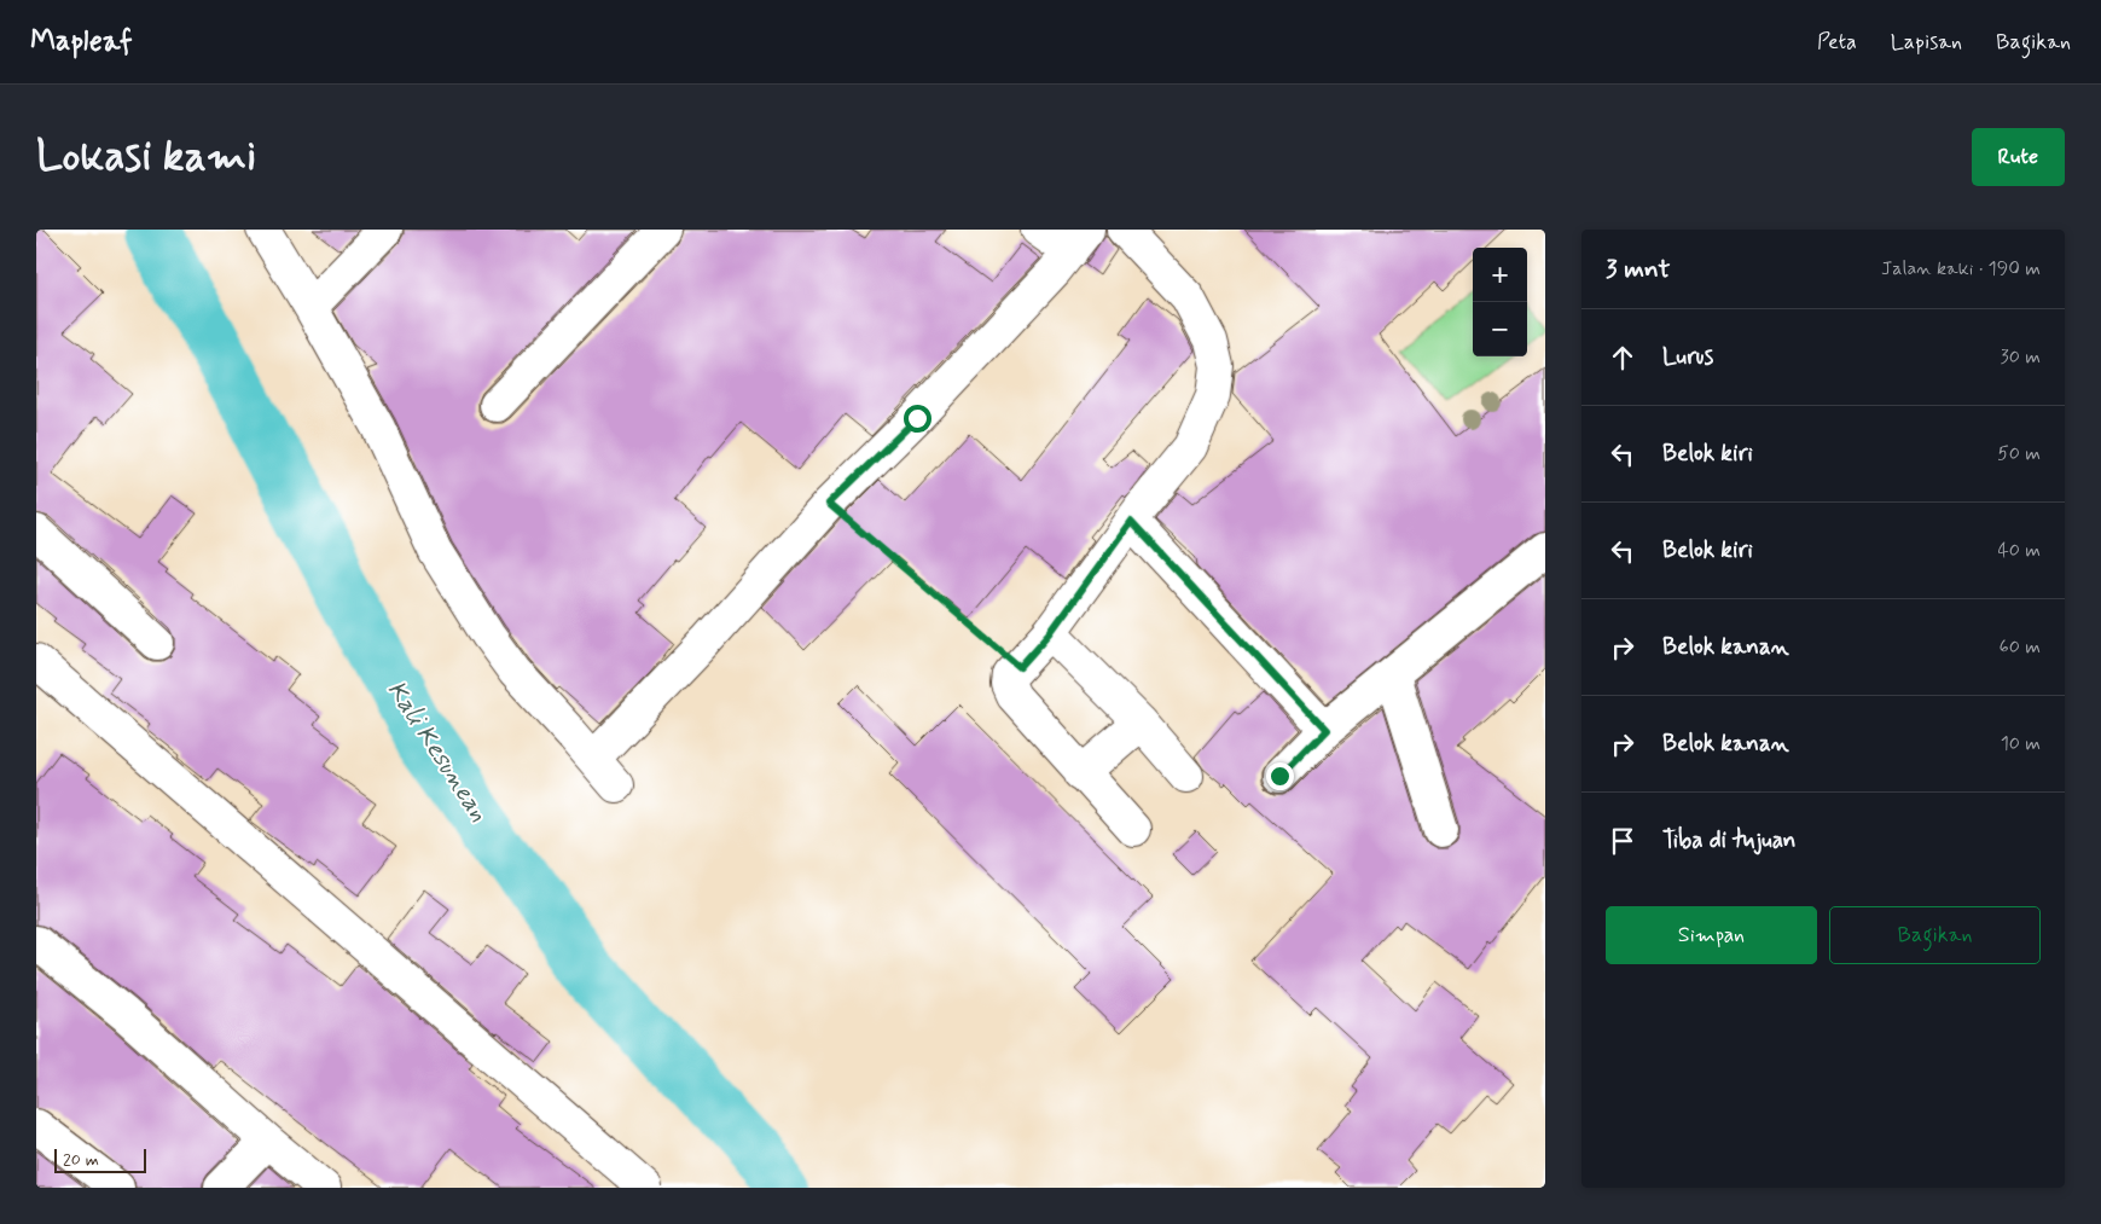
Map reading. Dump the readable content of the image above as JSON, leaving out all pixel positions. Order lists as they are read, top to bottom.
{
  "water": ["Kali Kesunean"],
  "scale_bar": "20 m",
  "page": {
    "header": "Mapleaf",
    "nav": ["Peta", "Lapisan", "Bagikan"],
    "buttons": [
      "Rute",
      ["Simpan", "Bagikan"]
    ],
    "title": "Lokasi kami",
    "heading": ["3 mnt", "Jalan kaki · 190 m"],
    "map_buttons": ["+", "−"],
    "list": [
      ["Lurus", "30 m"],
      ["Belok kiri", "50 m"],
      ["Belok kiri", "40 m"],
      ["Belok kanan", "60 m"],
      ["Belok kanan", "10 m"],
      "Tiba di tujuan"
    ],
    "scale": "20 m"
  }
}
